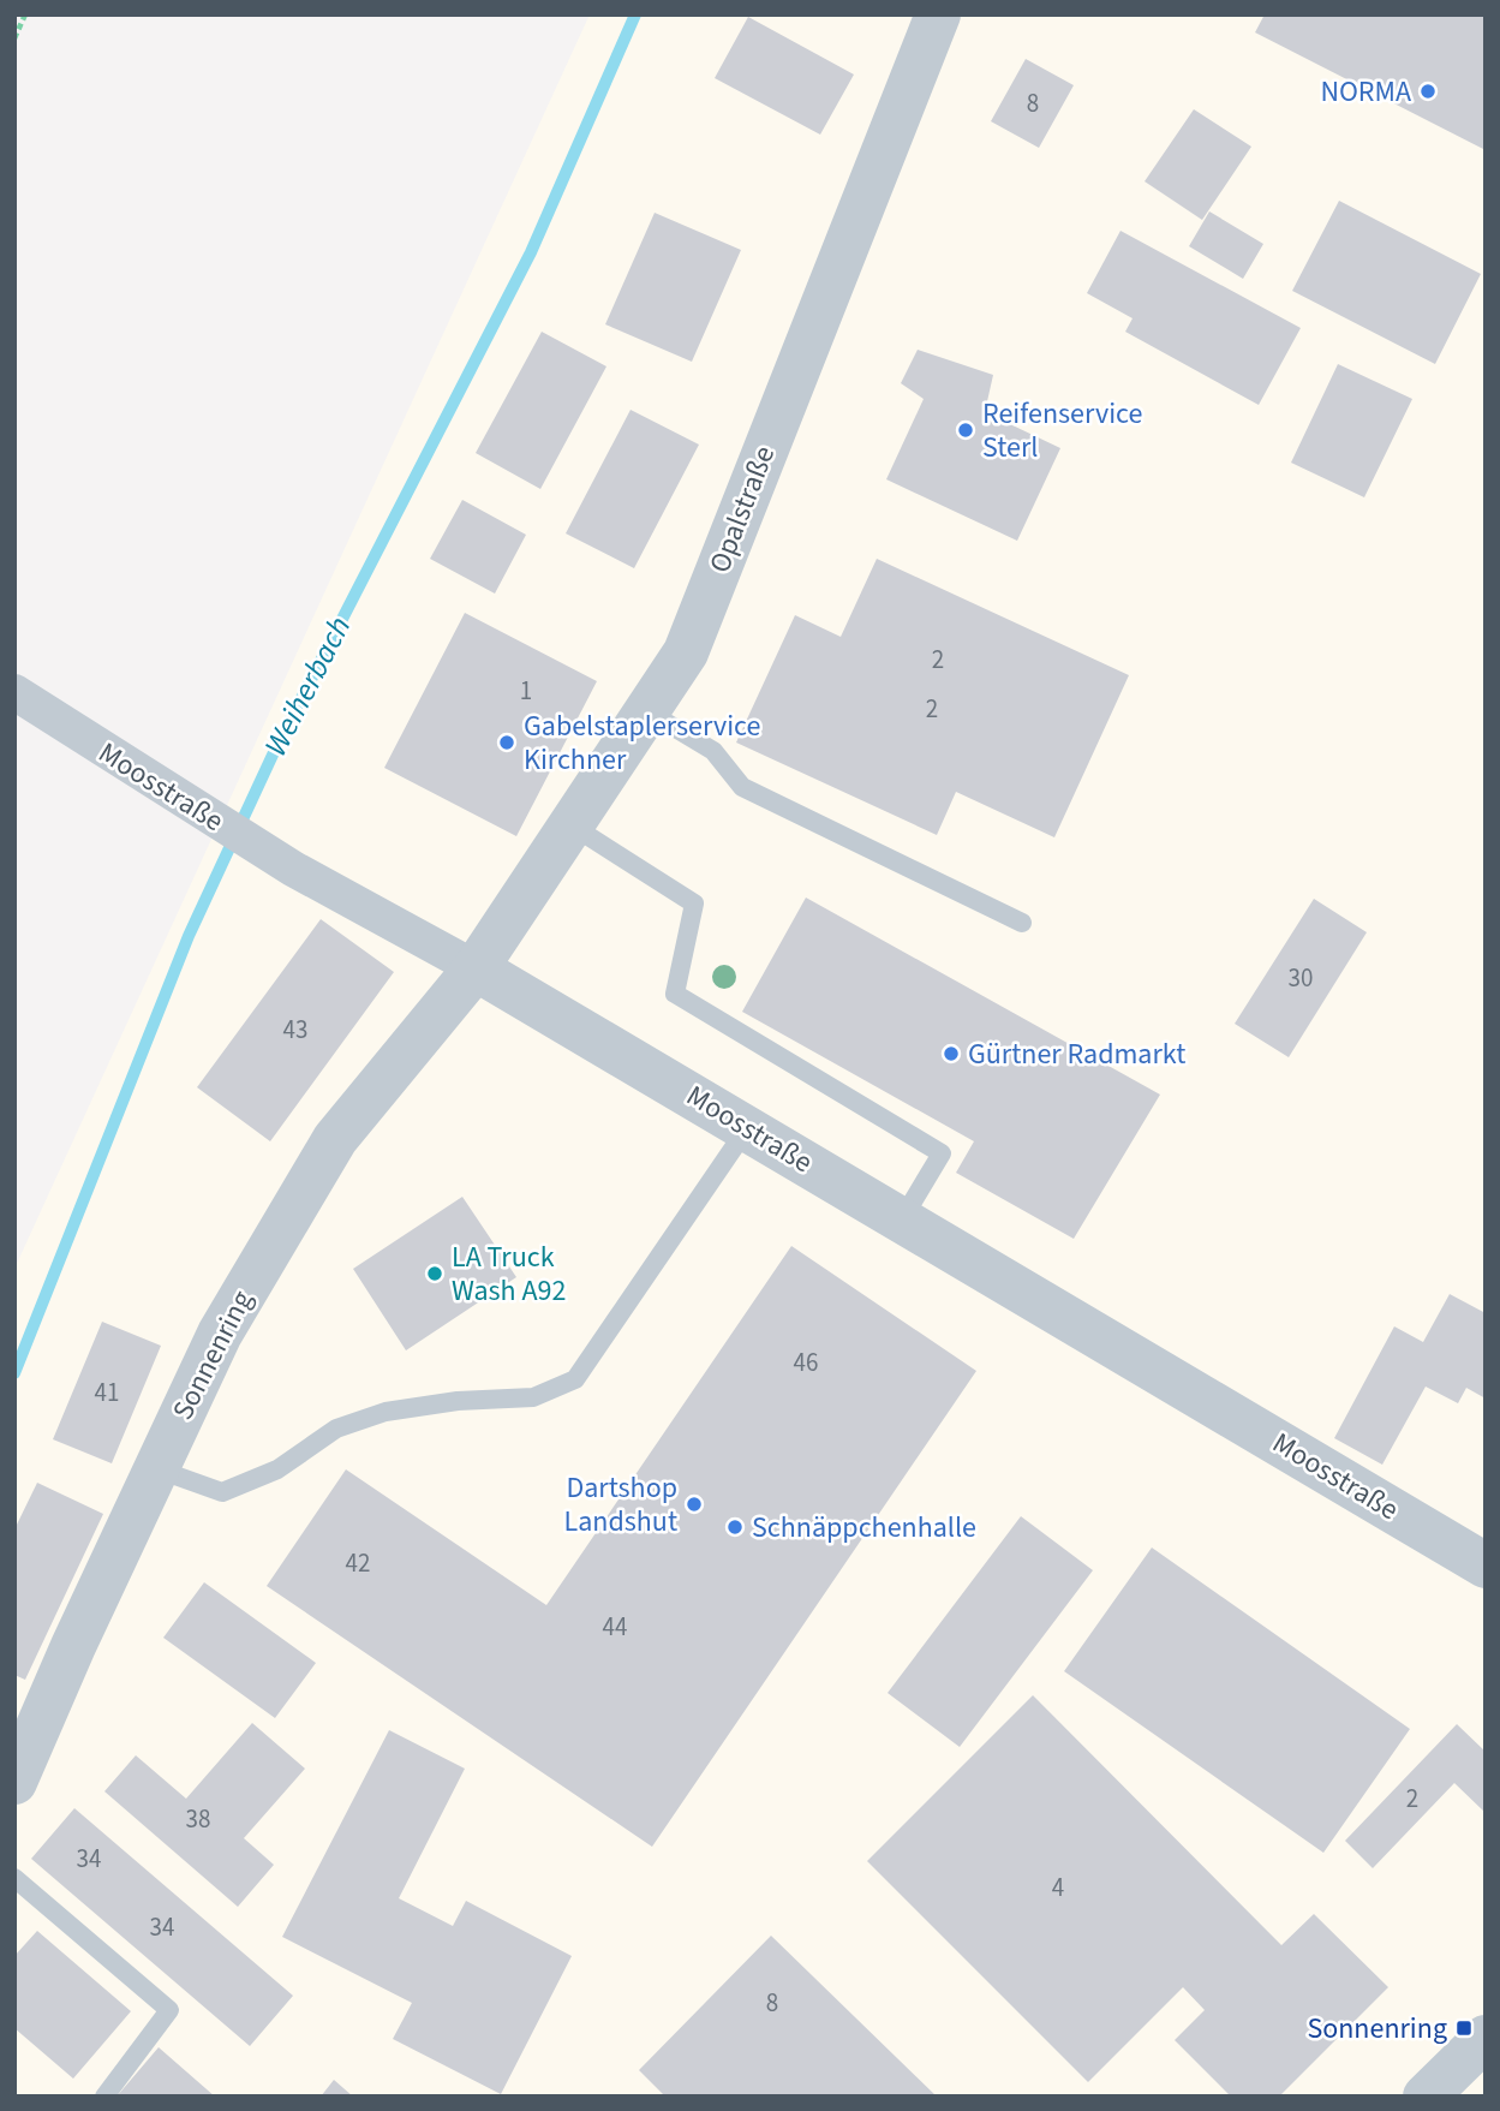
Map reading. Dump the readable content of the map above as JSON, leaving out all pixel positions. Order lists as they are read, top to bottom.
{
  "streets": {
    "street": ["Opalstraße", "Moosstraße", "Sonnenring"]
  },
  "crossings": [
    ["Opalstraße", "Moosstraße"],
    ["Opalstraße", "Sonnenring"],
    ["Moosstraße", "Sonnenring"]
  ],
  "water": ["Weiherbach"],
  "places": {
    "other": [
      "NORMA",
      "Reifenservice Sterl",
      "Gabelstaplerservice Kirchner",
      "Gürtner Radmarkt",
      "LA Truck Wash A92",
      "Dartshop Landshut",
      "Schnäppchenhalle"
    ],
    "transit": ["Sonnenring"]
  },
  "house_numbers": [
    "8",
    "2",
    "1",
    "2",
    "30",
    "43",
    "46",
    "41",
    "42",
    "44",
    "2",
    "38",
    "34",
    "4",
    "34",
    "8"
  ]
}
